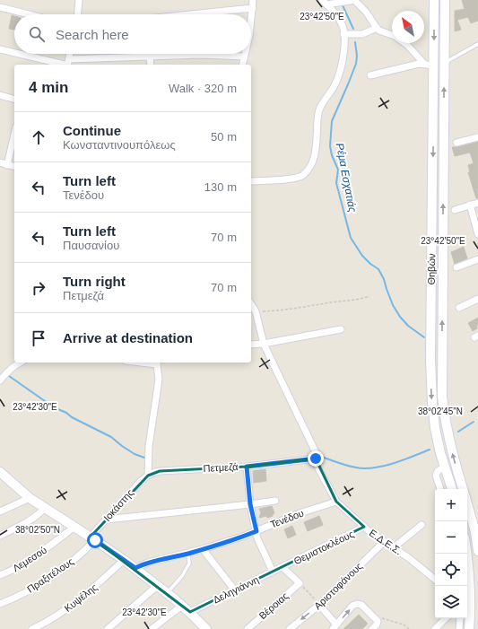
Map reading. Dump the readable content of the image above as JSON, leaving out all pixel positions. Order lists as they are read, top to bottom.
{
  "streets": {
    "main road": ["Θηβών"],
    "street": [
      "Πετμεζά",
      "Ιοκάστης",
      "Τενέδου",
      "Ε.Δ.Ε.Σ.",
      "Θεμιστοκλέους",
      "Λεμεσού",
      "Πραξιτέλους",
      "Αριστοφάνους",
      "Δεληγιάννη",
      "Κυψέλης",
      "Βέροιας"
    ]
  },
  "crossings": [
    ["Πετμεζά", "Ιοκάστης"],
    ["Πετμεζά", "Ε.Δ.Ε.Σ."],
    ["Ιοκάστης", "Πραξιτέλους"],
    ["Τενέδου", "Ε.Δ.Ε.Σ."],
    ["Ε.Δ.Ε.Σ.", "Θεμιστοκλέους"],
    ["Ε.Δ.Ε.Σ.", "Αριστοφάνους"],
    ["Θεμιστοκλέους", "Δεληγιάννη"]
  ],
  "water": ["Ρέμα Εσχατιάς"],
  "north": "top left",
  "page": {
    "search": "Search here",
    "heading": ["4 min", "Walk · 320 m"],
    "list": [
      ["Continue", "Κωνσταντινουπόλεως", "50 m"],
      ["Turn left", "Τενέδου", "130 m"],
      ["Turn left", "Παυσανίου", "70 m"],
      ["Turn right", "Πετμεζά", "70 m"],
      "Arrive at destination"
    ],
    "map_buttons": ["+", "−"]
  },
  "coordinates": [
    "23°42'50\"E",
    "23°42'30\"E",
    "38°02'45\"N",
    "38°02'50\"N"
  ]
}
